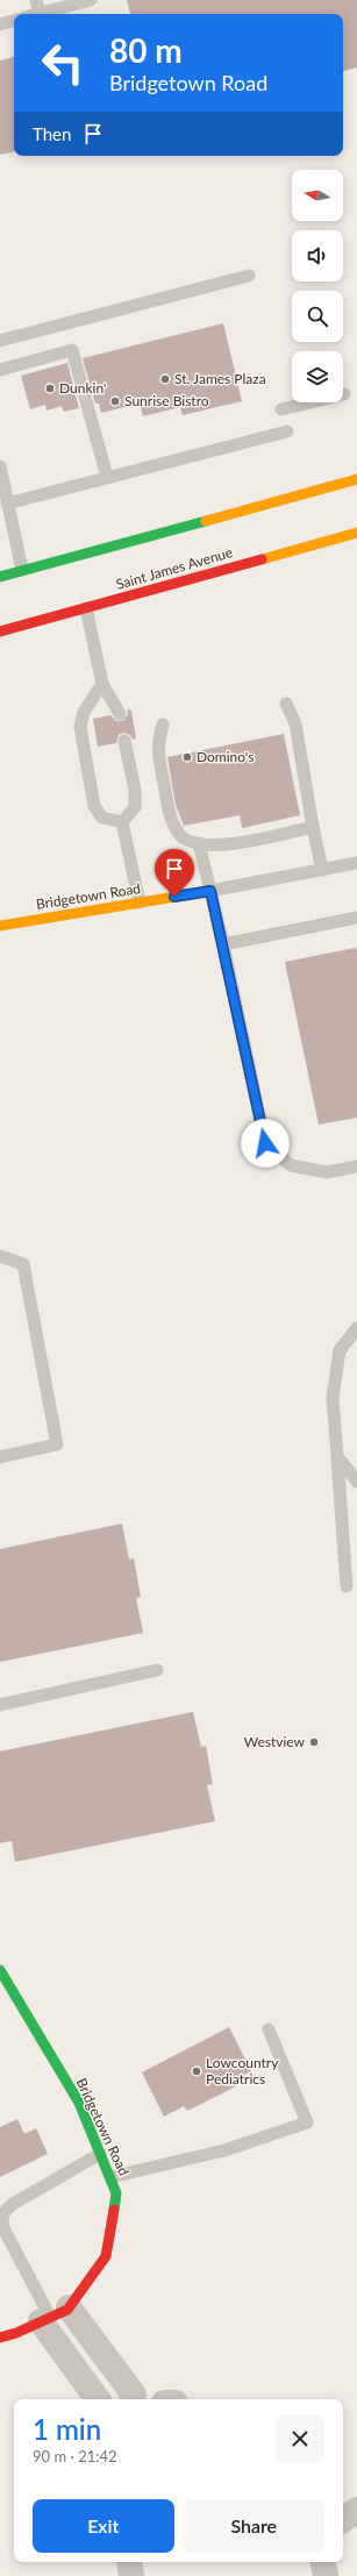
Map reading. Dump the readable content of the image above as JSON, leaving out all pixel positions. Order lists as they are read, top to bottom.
{
  "streets": {
    "main road": ["Saint James Avenue", "Bridgetown Road"]
  },
  "places": [
    "St. James Plaza",
    "Dunkin'",
    "Sunrise Bistro",
    "Domino's",
    "Westview",
    "Lowcountry Pediatrics"
  ],
  "north": "left",
  "page": {
    "turn": ["80 m", "Bridgetown Road"],
    "then": "Then",
    "heading": ["1 min", "90 m · 21:42"],
    "buttons": ["Exit", "Share"]
  }
}
